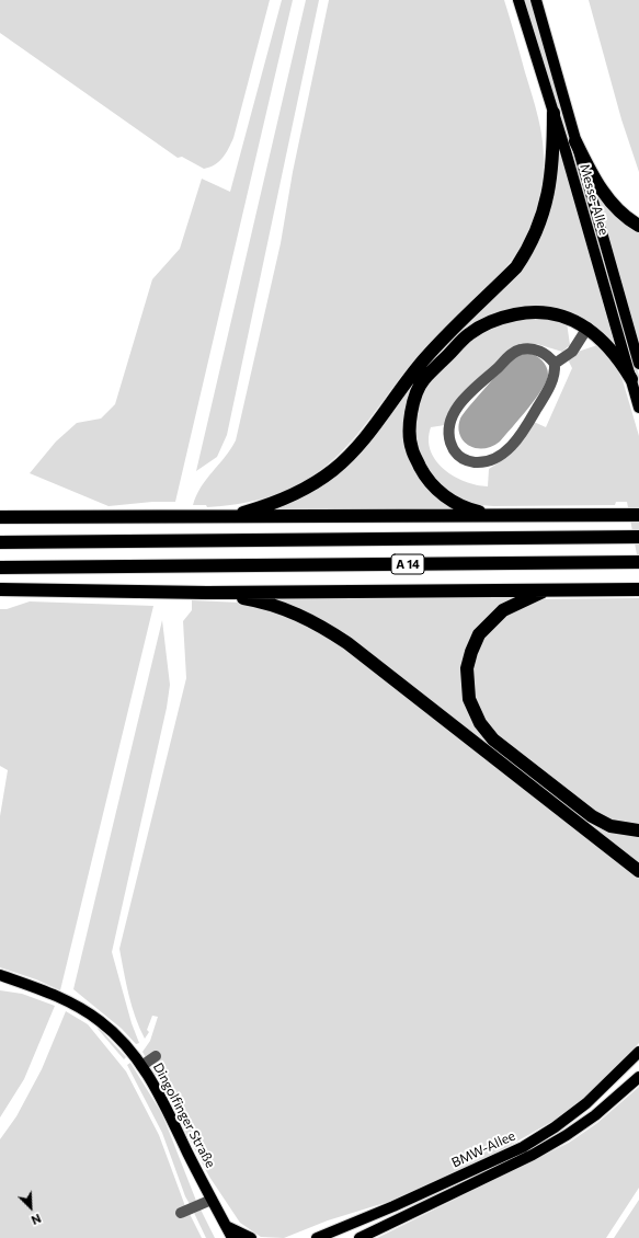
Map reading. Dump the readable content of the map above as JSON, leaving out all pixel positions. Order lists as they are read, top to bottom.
{
  "streets": {
    "highway": ["A 14"],
    "main road": ["Messe-Allee", "Dingolfinger Straße", "BMW-Allee"]
  },
  "north": "bottom right"
}
